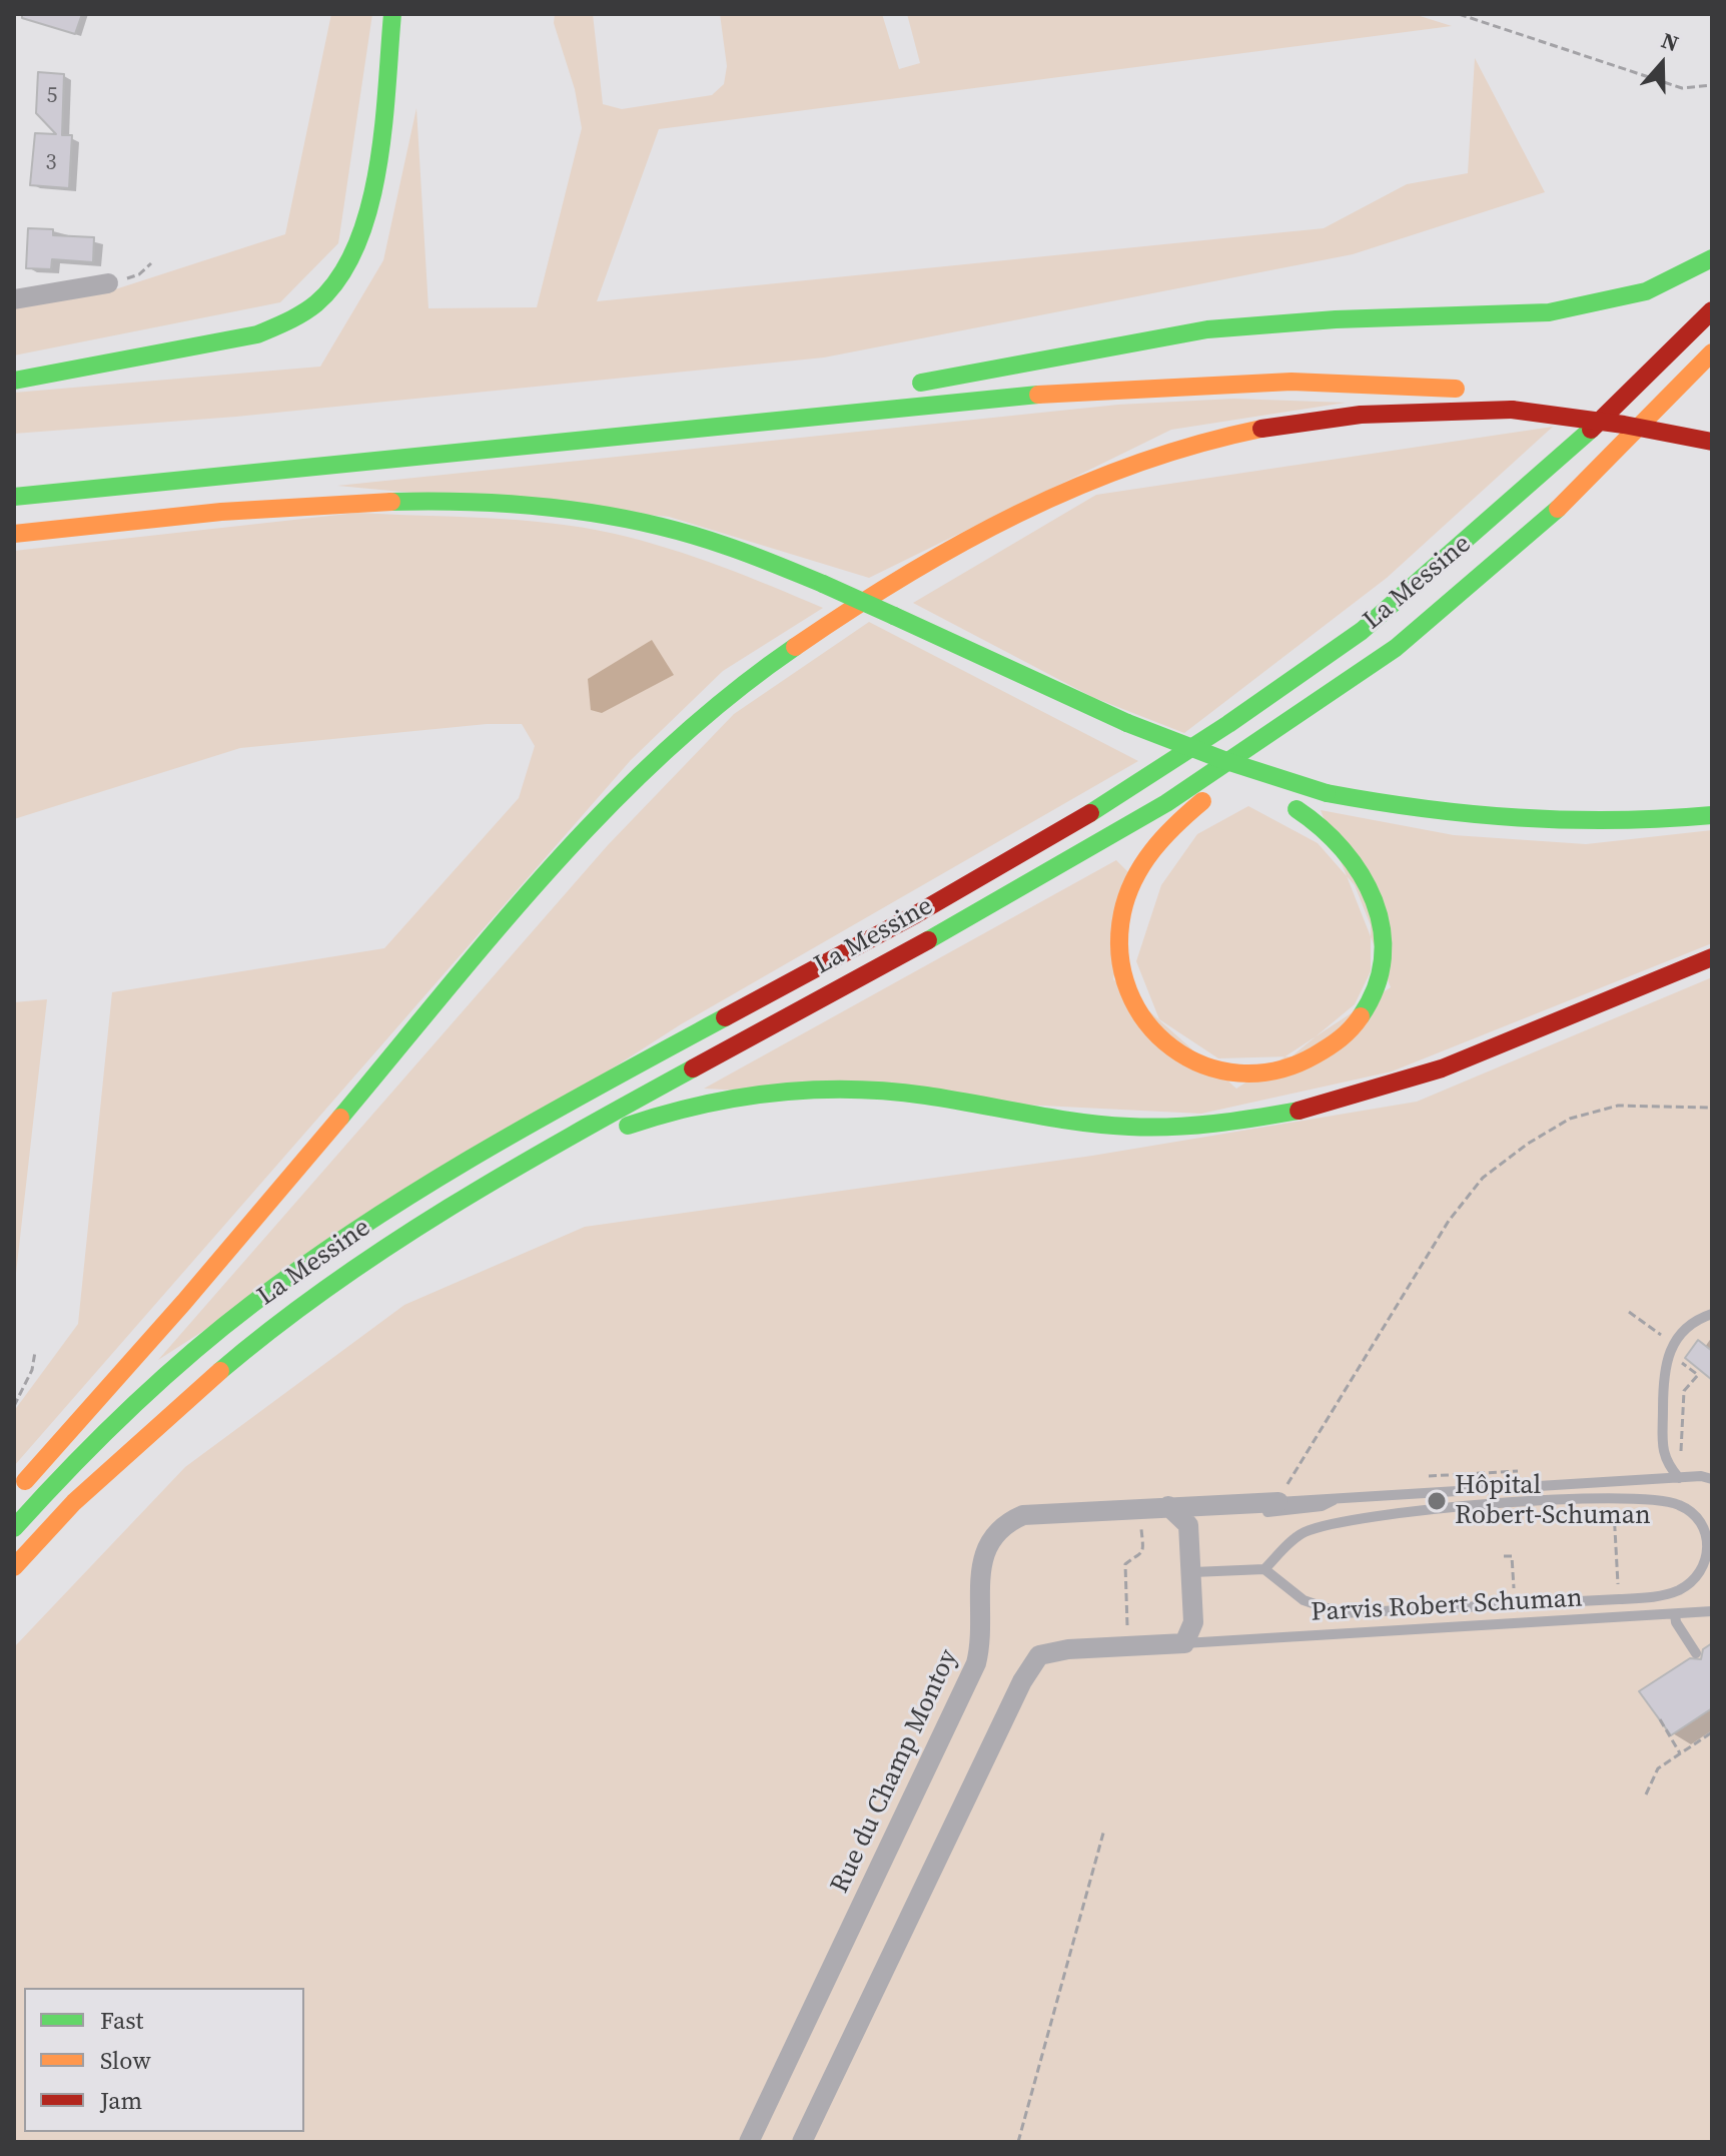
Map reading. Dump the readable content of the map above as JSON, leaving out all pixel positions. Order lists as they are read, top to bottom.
{
  "streets": {
    "main road": ["La Messine"],
    "street": ["Rue du Champ Montoy"],
    "lane": ["Parvis Robert Schuman"]
  },
  "places": ["Hôpital Robert-Schuman"],
  "house_numbers": ["5", "3"],
  "legend": ["Fast", "Slow", "Jam"],
  "north": "top"
}
